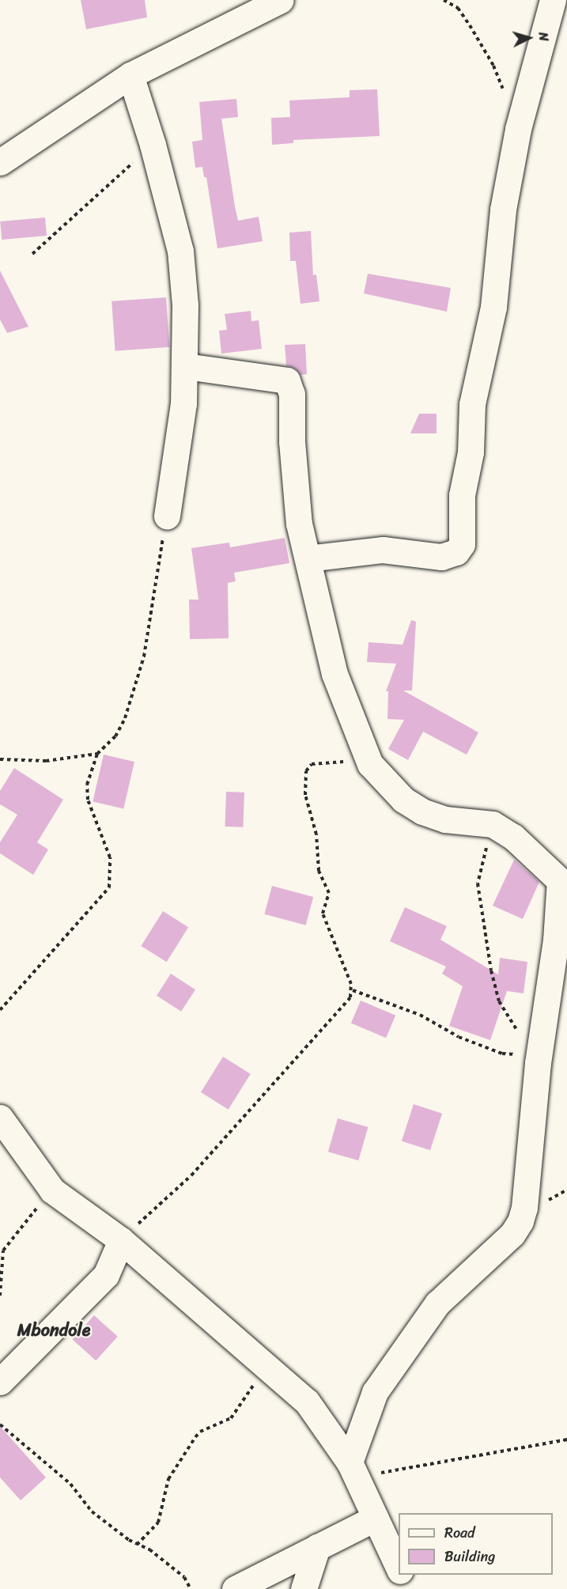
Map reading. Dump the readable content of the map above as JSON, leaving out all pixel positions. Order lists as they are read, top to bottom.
{
  "districts": ["Mbondole"],
  "legend": ["Road", "Building"],
  "north": "right"
}
